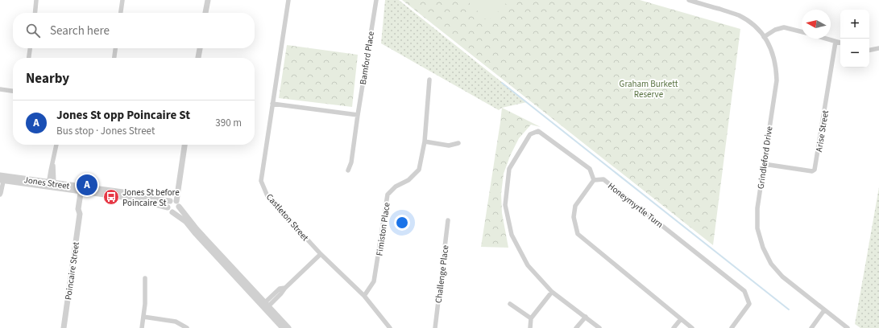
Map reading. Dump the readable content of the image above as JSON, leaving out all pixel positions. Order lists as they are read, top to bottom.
{
  "streets": {
    "street": [
      "Bamford Place",
      "Arise Street",
      "Grindleford Drive",
      "Jones Street",
      "Honeymyrtle Turn",
      "Castleton Street",
      "Fimiston Place",
      "Poincaire Street",
      "Challenge Place"
    ]
  },
  "crossings": [
    ["Arise Street", "Grindleford Drive"],
    ["Jones Street", "Poincaire Street"],
    ["Castleton Street", "Fimiston Place"]
  ],
  "parks": ["Graham Burkett Reserve"],
  "places": {
    "bus stop": ["Jones St before Poincaire St"]
  },
  "north": "left",
  "page": {
    "map_buttons": ["+", "−"],
    "search": "Search here",
    "heading": "Nearby",
    "list": [
      {
        "mark": "A",
        "name": "Jones St opp Poincaire St",
        "note": "Bus stop · Jones Street",
        "value": "390 m"
      }
    ],
    "pins": "A"
  }
}
